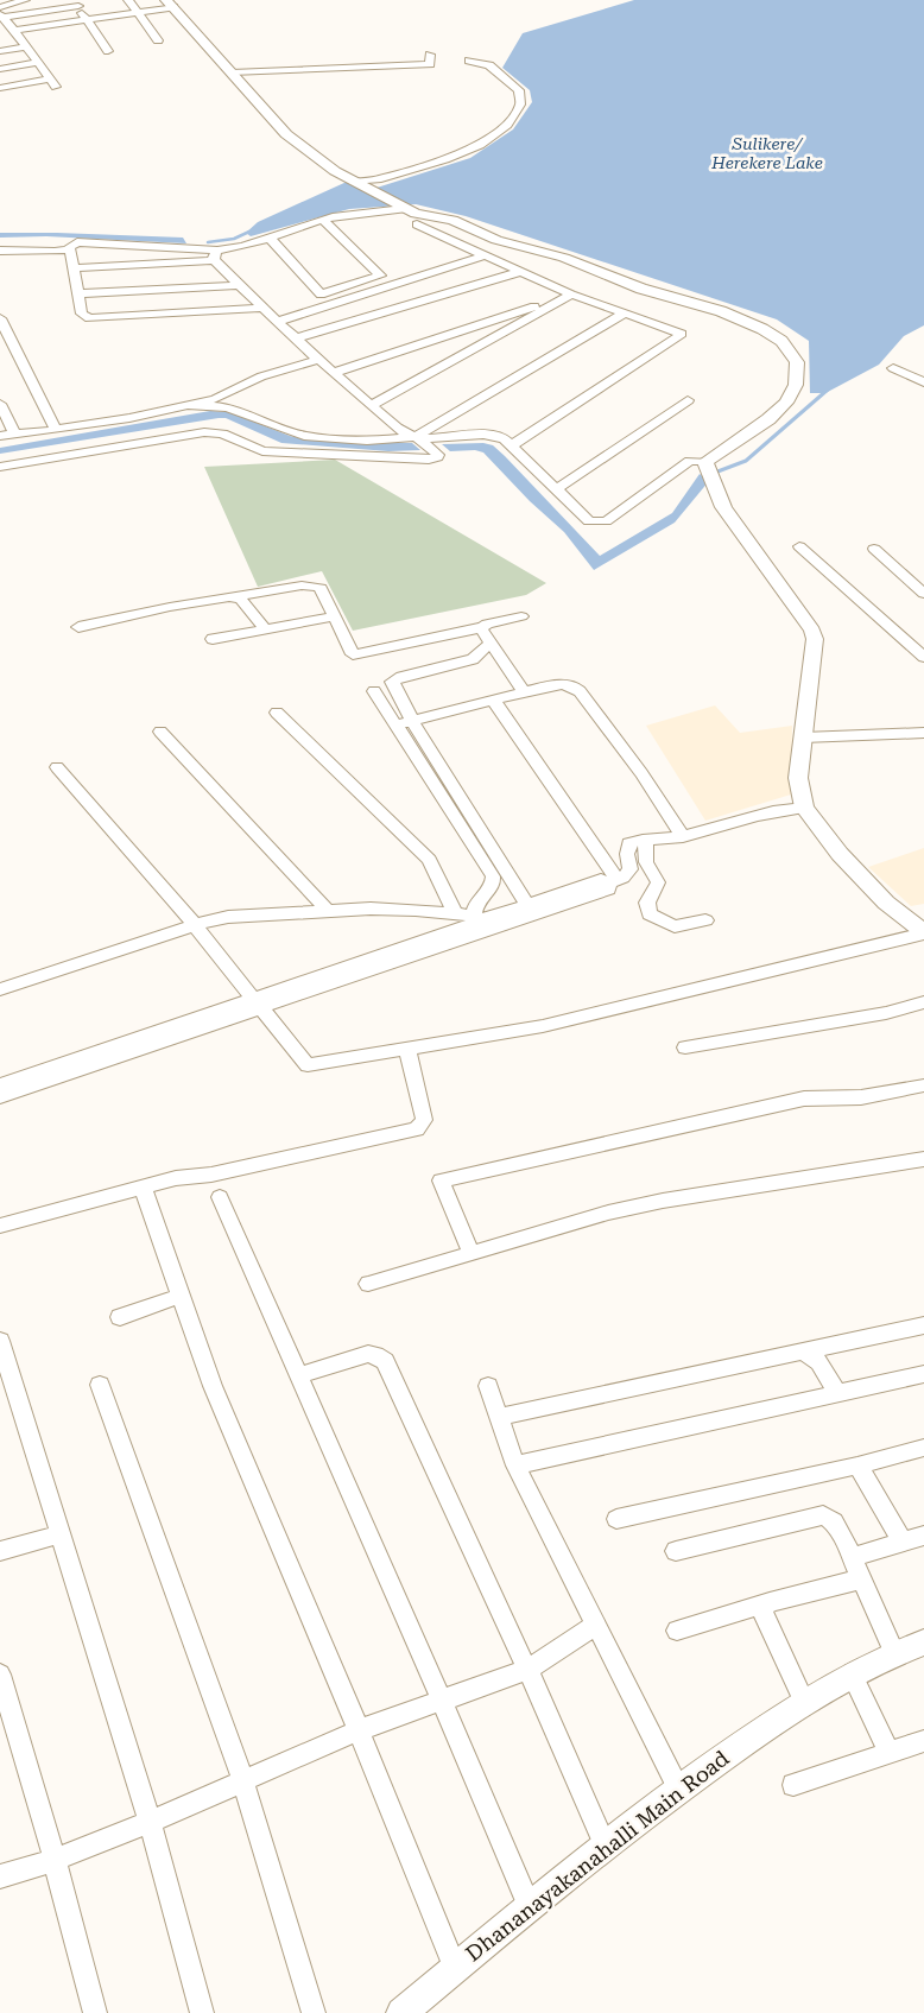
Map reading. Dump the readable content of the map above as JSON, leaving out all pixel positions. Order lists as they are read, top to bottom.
{
  "streets": {
    "street": ["Dhananayakanahalli Main Road"]
  },
  "water": ["Sulikere/ Herekere Lake"]
}
